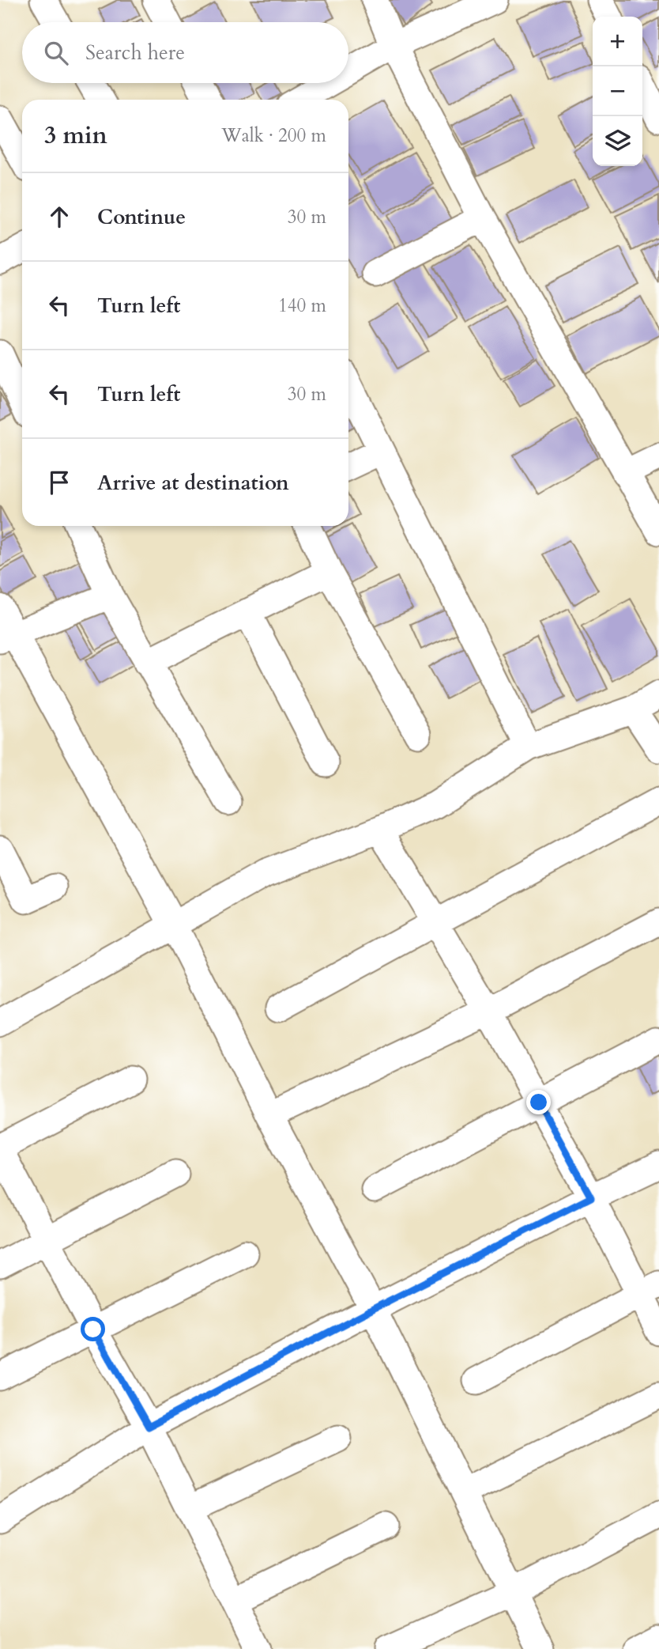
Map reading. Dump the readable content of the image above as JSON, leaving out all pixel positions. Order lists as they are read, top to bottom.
{
  "page": {
    "map_buttons": ["+", "−"],
    "search": "Search here",
    "heading": ["3 min", "Walk · 200 m"],
    "list": [
      ["Continue", "30 m"],
      ["Turn left", "140 m"],
      ["Turn left", "30 m"],
      "Arrive at destination"
    ]
  }
}
